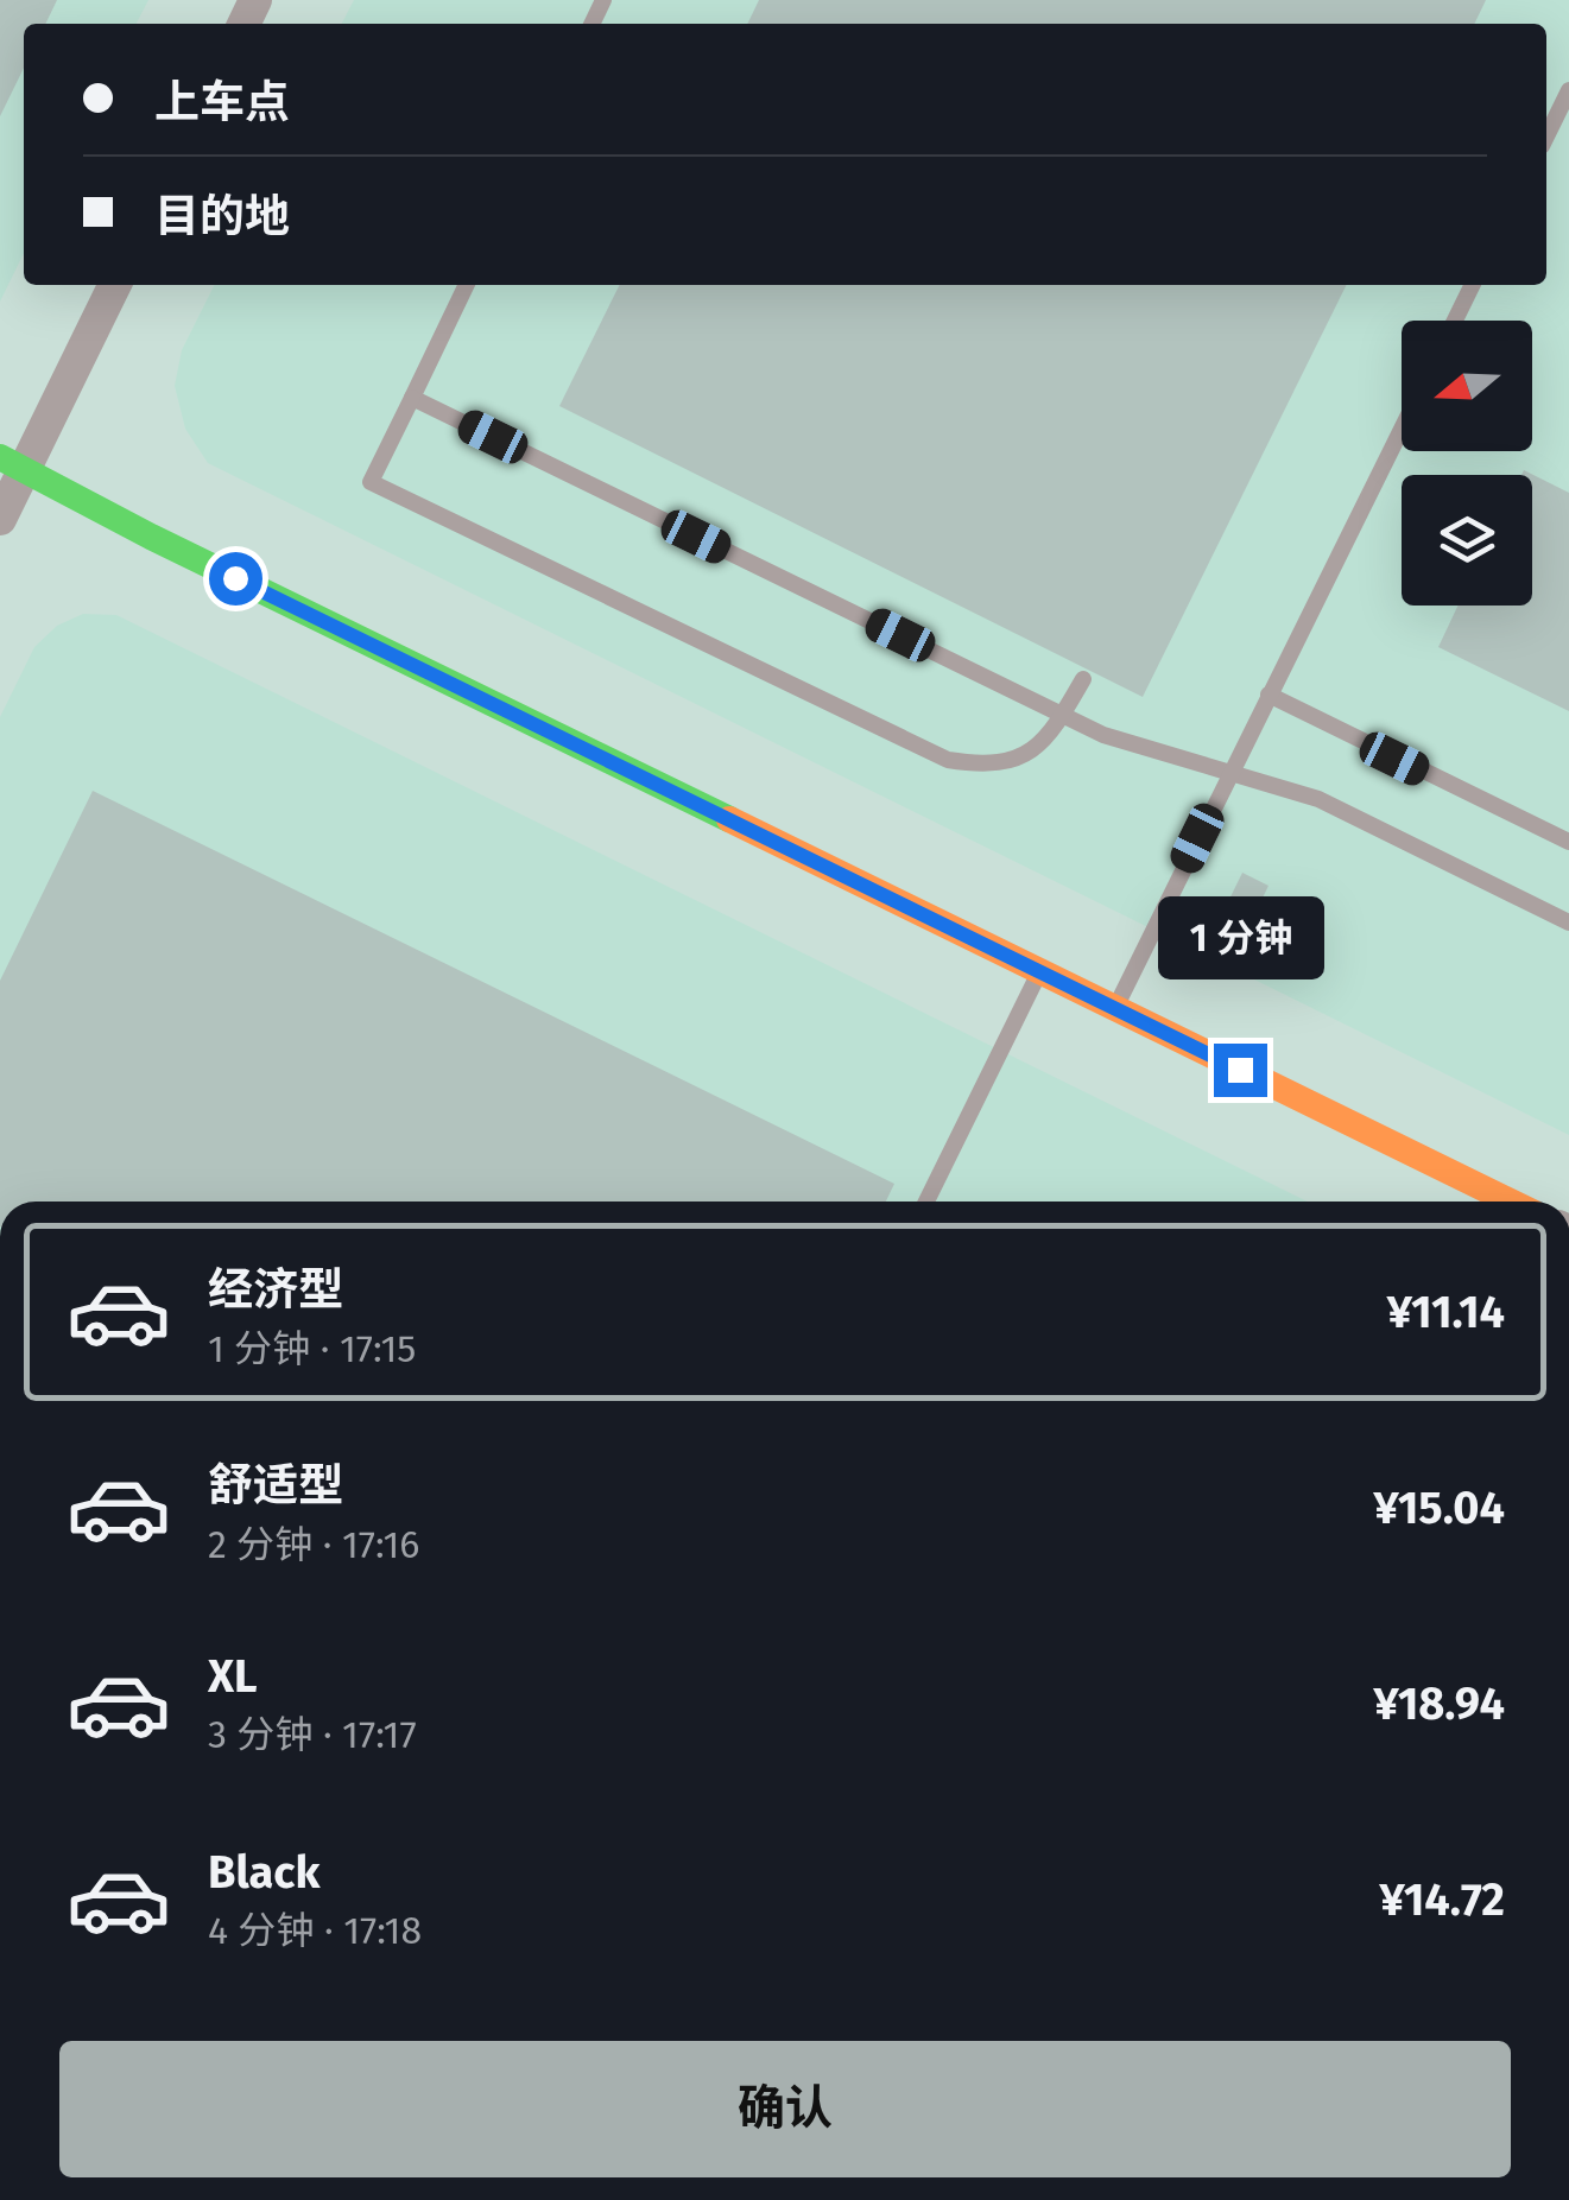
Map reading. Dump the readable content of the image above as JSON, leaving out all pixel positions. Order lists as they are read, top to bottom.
{
  "north": "left",
  "page": {
    "banner": ["上车点", "目的地"],
    "bubble": "1 分钟",
    "list": [
      {
        "name": "经济型",
        "note": "1 分钟 · 17:15",
        "value": "¥11.14"
      },
      {
        "name": "舒适型",
        "note": "2 分钟 · 17:16",
        "value": "¥15.04"
      },
      {
        "name": "XL",
        "note": "3 分钟 · 17:17",
        "value": "¥18.94"
      },
      {
        "name": "Black",
        "note": "4 分钟 · 17:18",
        "value": "¥14.72"
      }
    ],
    "buttons": "确认"
  }
}
